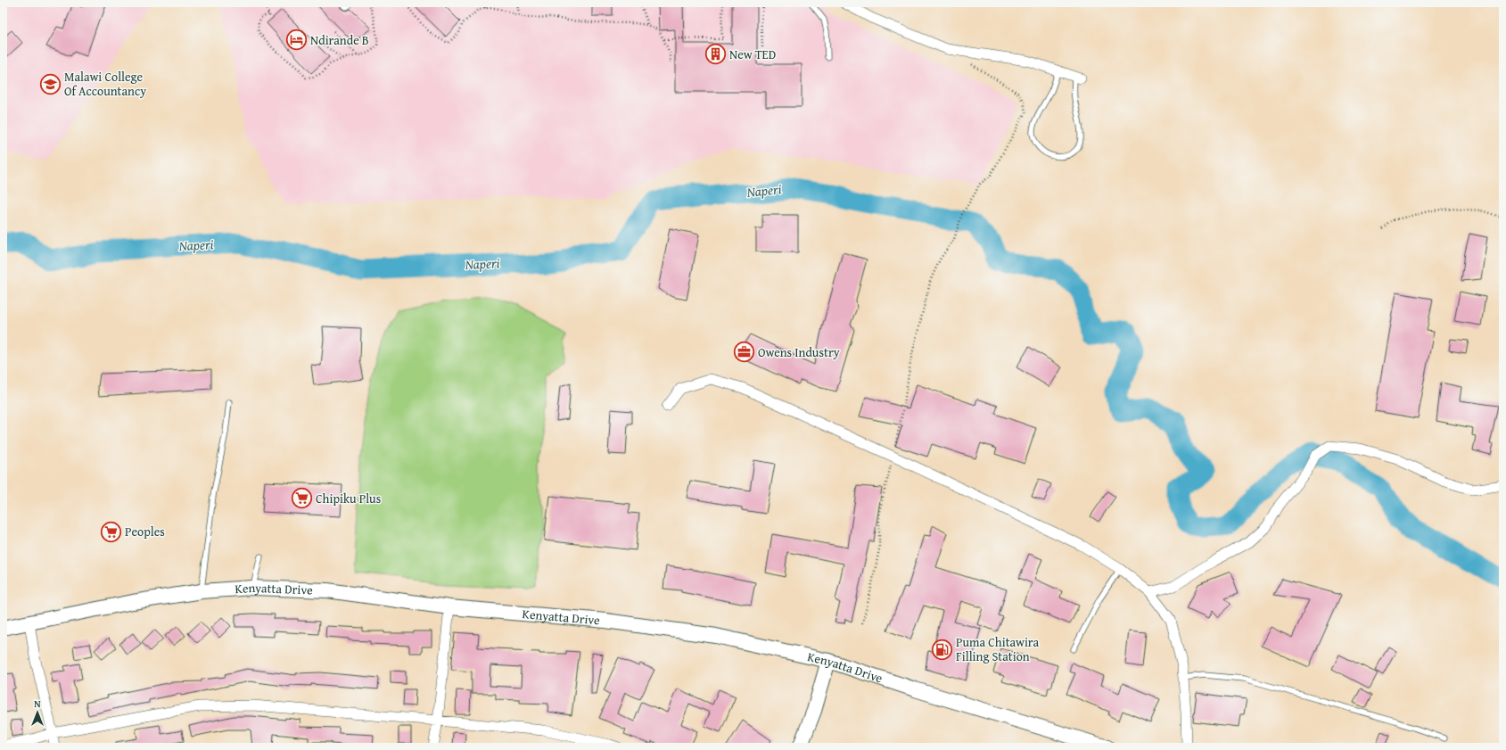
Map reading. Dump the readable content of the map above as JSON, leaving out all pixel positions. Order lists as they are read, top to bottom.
{
  "streets": {
    "main road": ["Kenyatta Drive"]
  },
  "water": ["Naperi"],
  "places": {
    "hotel": ["Ndirande B"],
    "building": ["New TED"],
    "school or university": ["Malawi College Of Accountancy"],
    "office": ["Owens Industry"],
    "supermarket": ["Chipiku Plus", "Peoples"],
    "fuel station": ["Puma Chitawira Filling Station"]
  },
  "north": "top"
}
